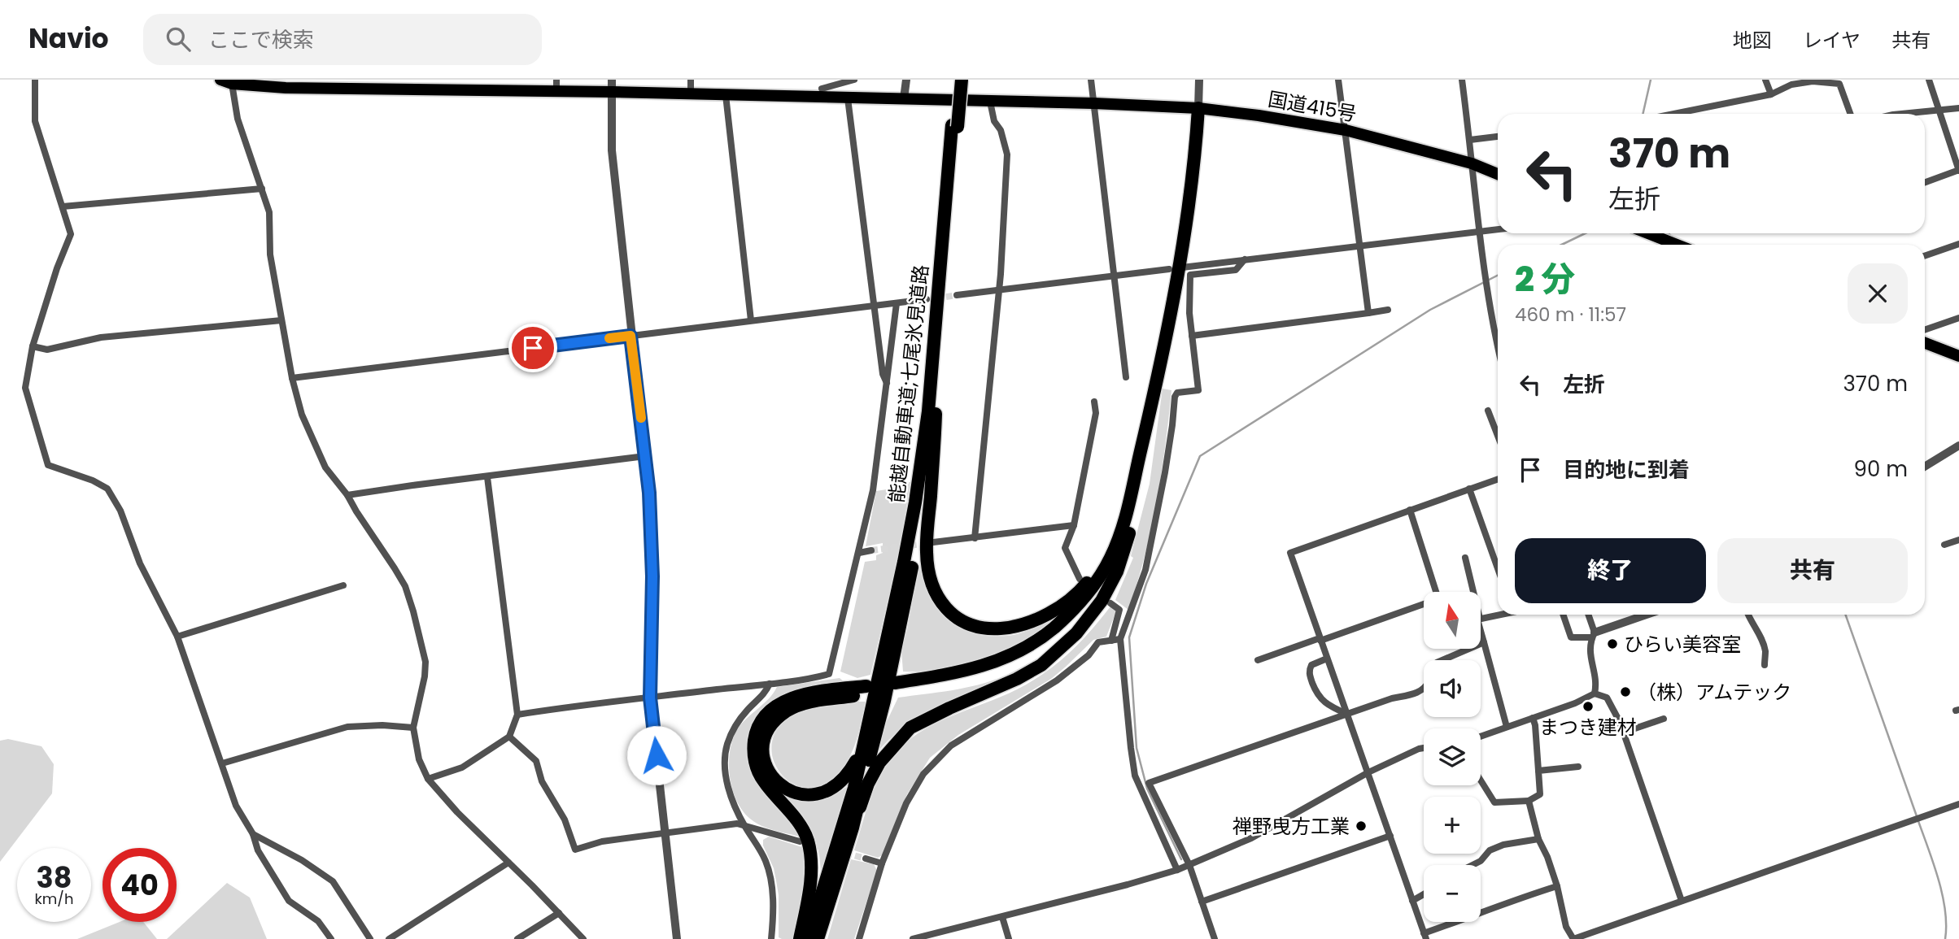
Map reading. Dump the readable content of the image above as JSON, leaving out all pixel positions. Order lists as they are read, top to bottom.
{
  "streets": {
    "highway": ["国道415号", "能越自動車道;七尾氷見道路"]
  },
  "places": [
    "ひらい美容室",
    "（株）アムテック",
    "まつき建材",
    "禅野曳方工業"
  ],
  "north": "top",
  "page": {
    "header": "Navio",
    "search": "ここで検索",
    "nav": ["地図", "レイヤ", "共有"],
    "turn": ["370 m", "左折"],
    "heading": ["2 分", "460 m · 11:57"],
    "list": [
      {
        "name": "左折",
        "value": "370 m"
      },
      {
        "name": "目的地に到着",
        "value": "90 m"
      }
    ],
    "buttons": ["終了", "共有"],
    "map_buttons": ["+", "−"],
    "speed": "38 km/h",
    "limit": "40"
  }
}
